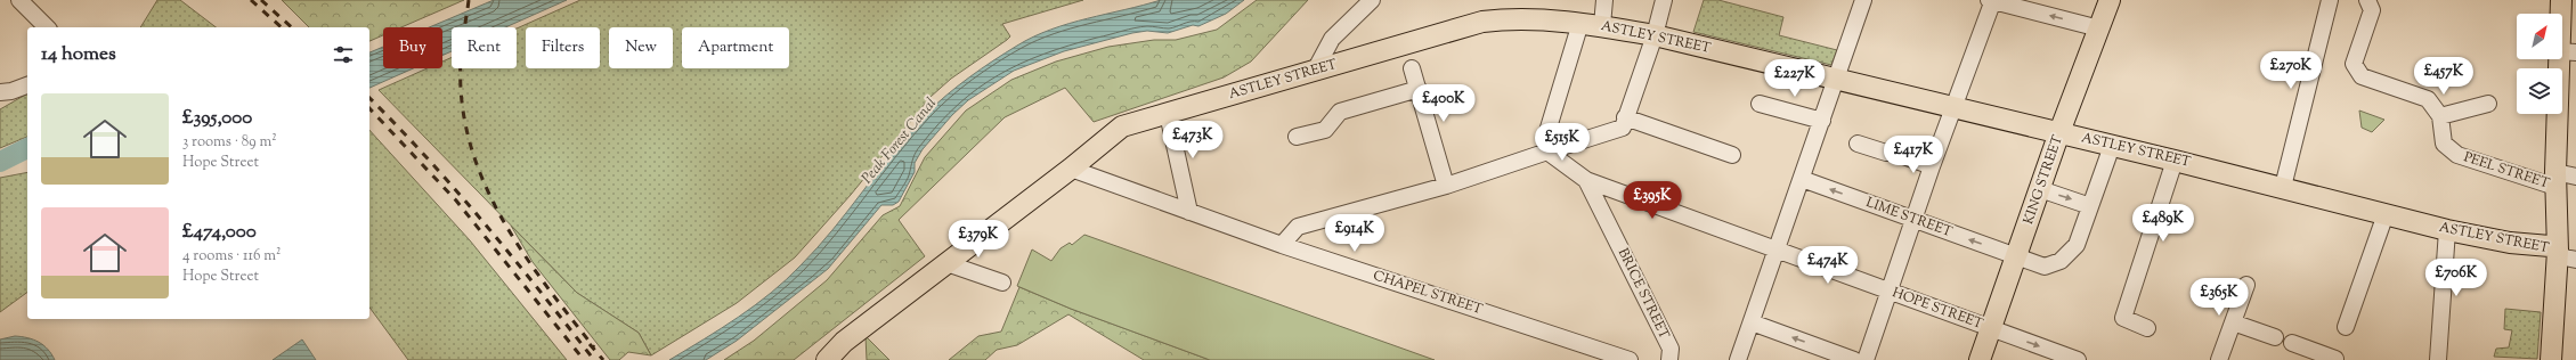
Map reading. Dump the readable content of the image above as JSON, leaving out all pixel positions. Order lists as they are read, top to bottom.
{
  "streets": {
    "main road": ["ASTLEY STREET", "KING STREET"],
    "street": [
      "PEEL STREET",
      "LIME STREET",
      "CHAPEL STREET",
      "BRICE STREET",
      "HOPE STREET"
    ]
  },
  "crossings": [
    ["ASTLEY STREET", "KING STREET"],
    ["ASTLEY STREET", "LIME STREET"],
    ["ASTLEY STREET", "CHAPEL STREET"],
    ["KING STREET", "LIME STREET"],
    ["KING STREET", "HOPE STREET"],
    ["BRICE STREET", "HOPE STREET"]
  ],
  "water": ["Peak Forest Canal"],
  "north": "top right",
  "page": {
    "chip": [
      "Buy",
      "Rent",
      "Filters",
      "New",
      "Apartment"
    ],
    "heading": "14 homes",
    "price": [
      "£270K",
      "£457K",
      "£227K",
      "£400K",
      "£473K",
      "£515K",
      "£417K",
      "£395K",
      "£489K",
      "£914K",
      "£379K",
      "£474K",
      "£706K",
      "£365K"
    ],
    "list": [
      {
        "name": "£395,000",
        "note": "3 rooms · 89 m² · Hope Street"
      },
      {
        "name": "£474,000",
        "note": "4 rooms · 116 m² · Hope Street"
      }
    ]
  }
}
